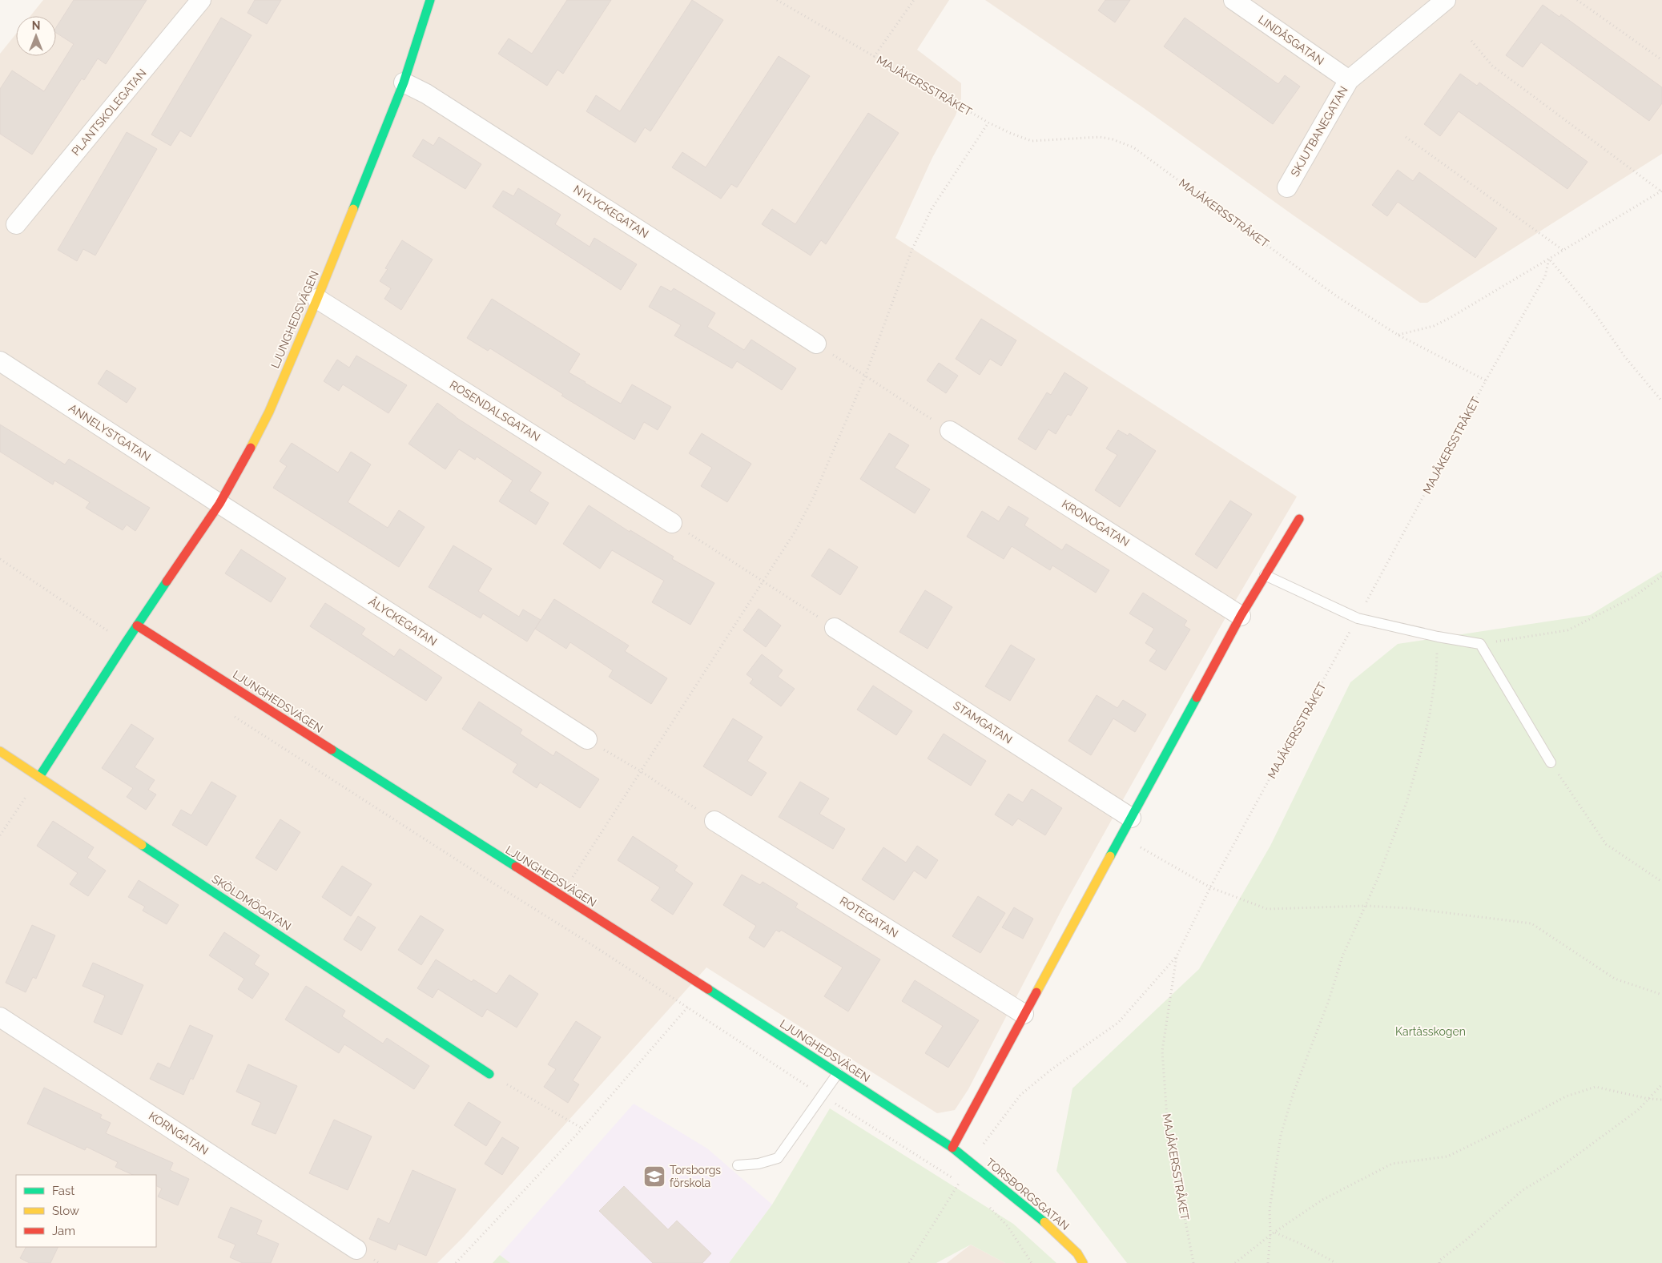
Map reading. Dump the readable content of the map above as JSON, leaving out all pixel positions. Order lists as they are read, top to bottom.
{
  "streets": {
    "street": [
      "LINDÅSGATAN",
      "PLANTSKOLEGATAN",
      "SKJUTBANEGATAN",
      "NYLYCKEGATAN",
      "LJUNGHEDSVÄGEN",
      "ROSENDALSGATAN",
      "ANNELYSTGATAN",
      "KRONOGATAN",
      "ÅLYCKEGATAN",
      "STAMGATAN",
      "SKÖLDMÖGATAN",
      "ROTEGATAN",
      "KORNGATAN",
      "TORSBORGSGATAN"
    ],
    "path": ["MAJÅKERSSTRÅKET"]
  },
  "crossings": [
    ["LINDÅSGATAN", "SKJUTBANEGATAN"],
    ["NYLYCKEGATAN", "LJUNGHEDSVÄGEN"],
    ["LJUNGHEDSVÄGEN", "ROSENDALSGATAN"],
    ["LJUNGHEDSVÄGEN", "ANNELYSTGATAN"],
    ["LJUNGHEDSVÄGEN", "ÅLYCKEGATAN"],
    ["LJUNGHEDSVÄGEN", "SKÖLDMÖGATAN"],
    ["LJUNGHEDSVÄGEN", "TORSBORGSGATAN"],
    ["ANNELYSTGATAN", "ÅLYCKEGATAN"]
  ],
  "parks": ["Kartåsskogen"],
  "places": {
    "school or university": ["Torsborgs förskola"]
  },
  "legend": ["Fast", "Slow", "Jam"],
  "north": "top"
}
